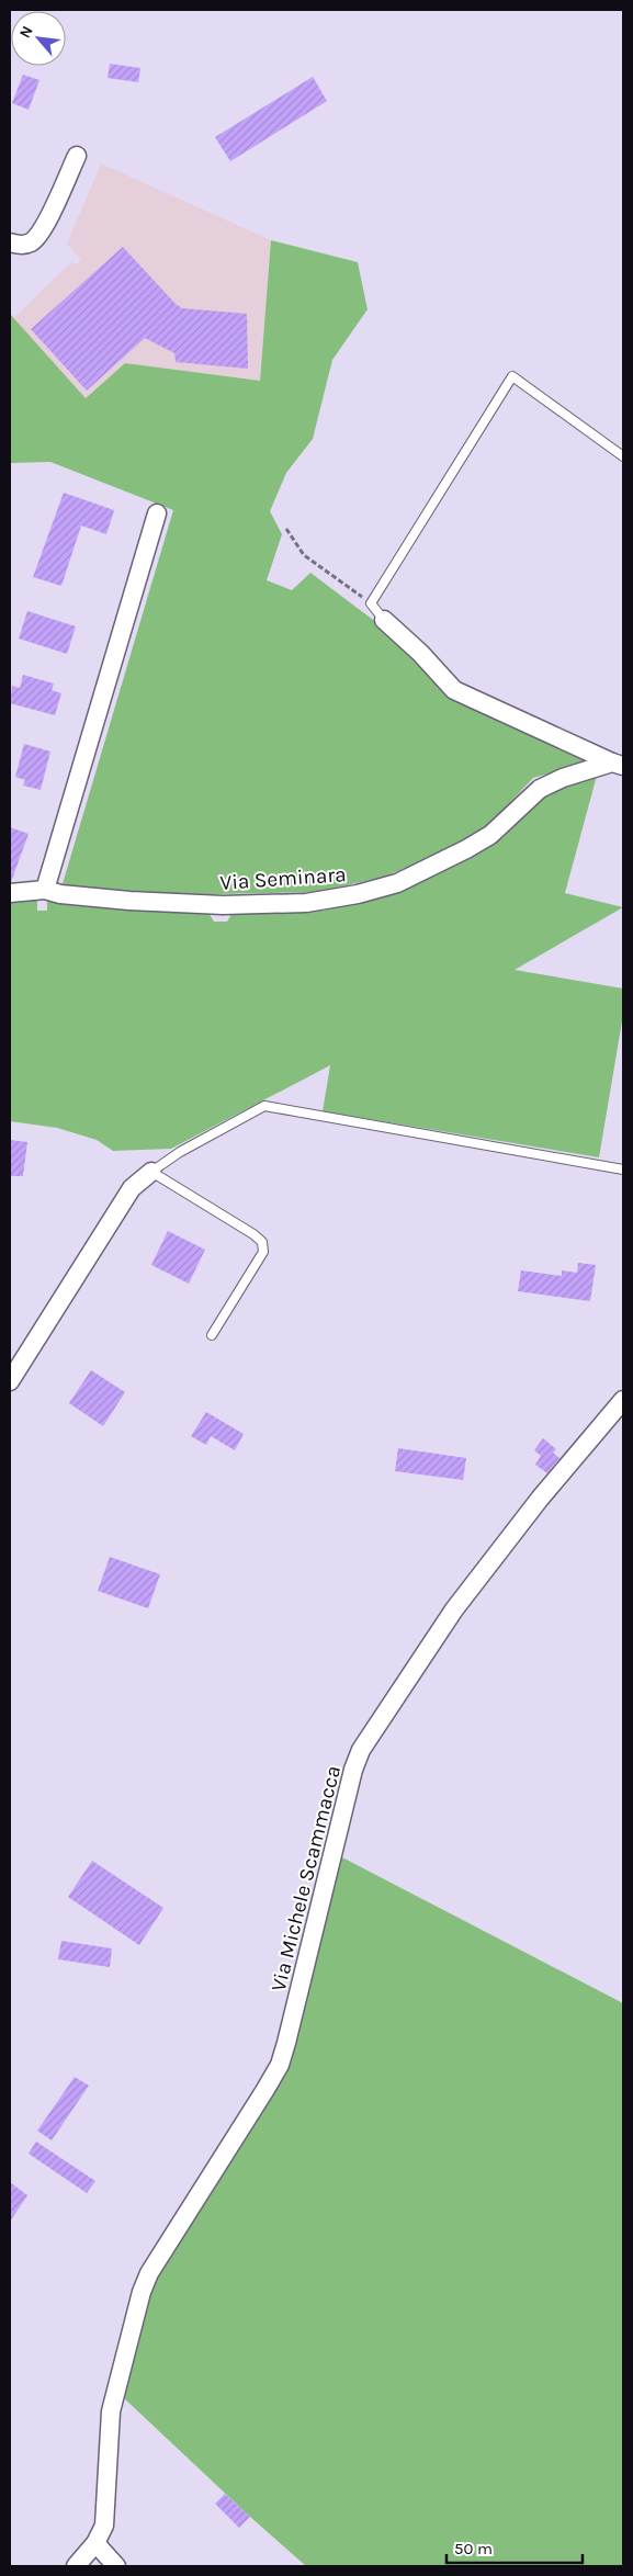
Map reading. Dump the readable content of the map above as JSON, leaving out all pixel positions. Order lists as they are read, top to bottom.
{
  "streets": {
    "street": ["Via Seminara", "Via Michele Scammacca"]
  },
  "scale_bar": "50 m",
  "north": "top left"
}
